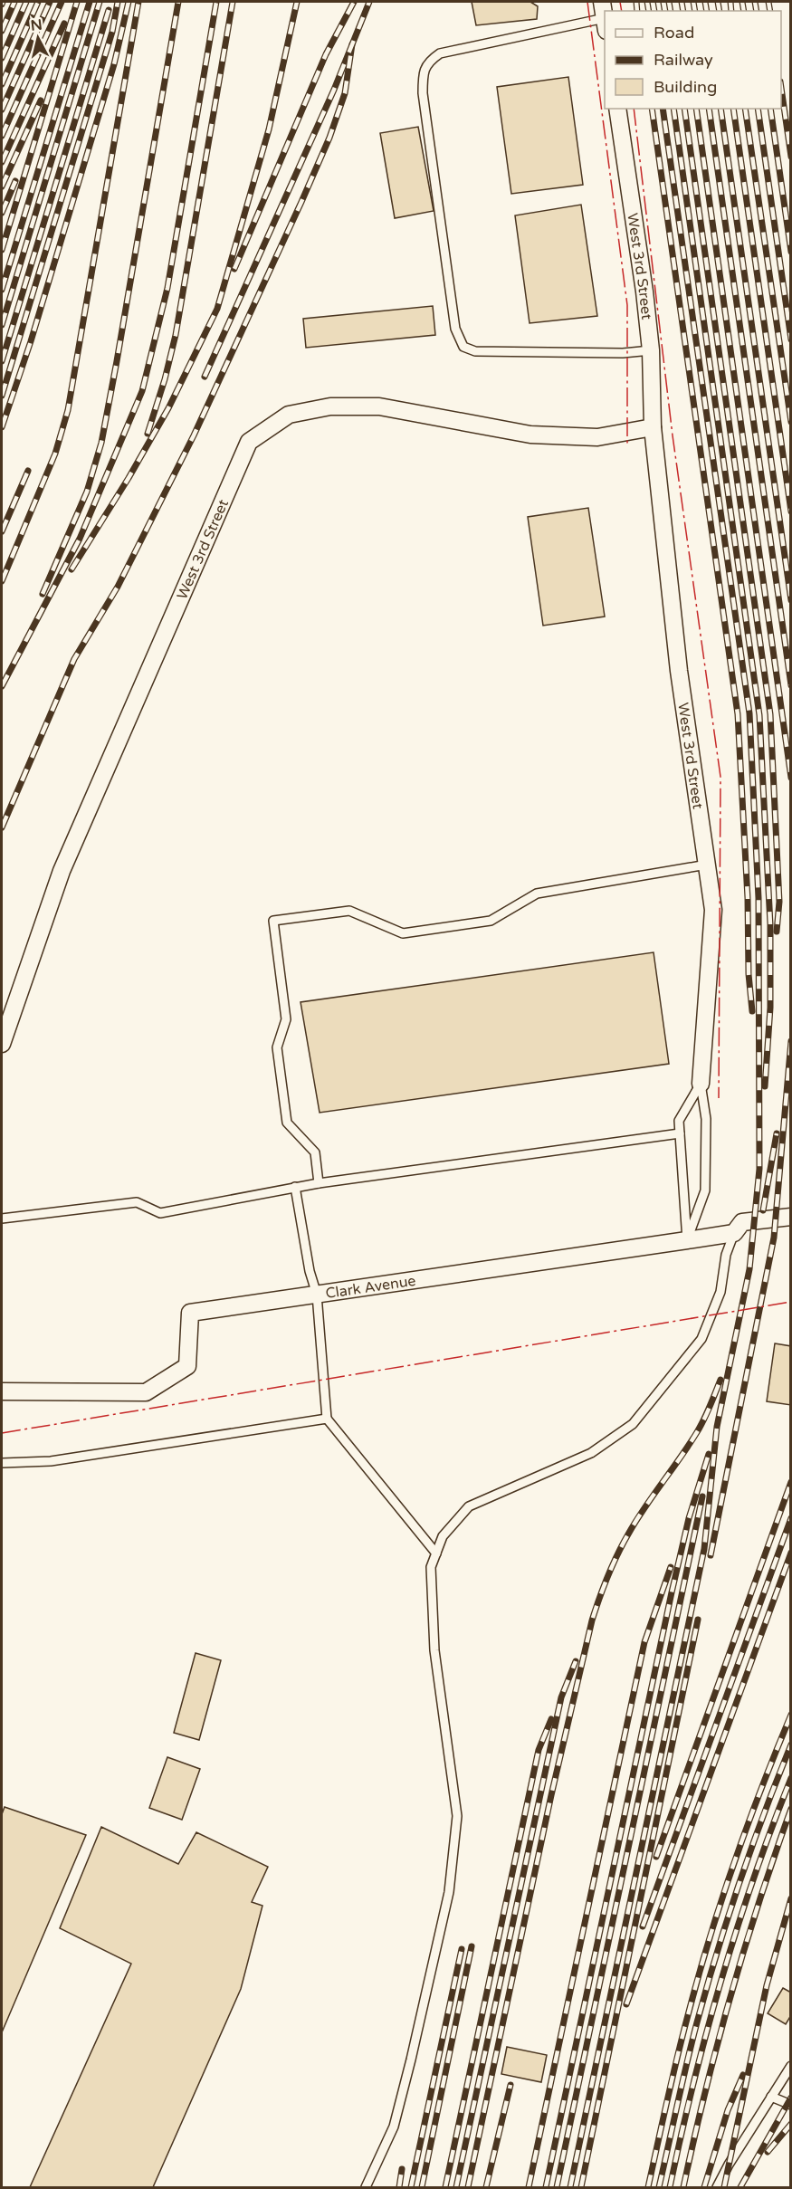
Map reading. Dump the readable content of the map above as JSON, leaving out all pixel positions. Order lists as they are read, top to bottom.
{
  "streets": {
    "street": ["West 3rd Street", "Clark Avenue"]
  },
  "crossings": [
    ["West 3rd Street", "Clark Avenue"]
  ],
  "legend": ["Road", "Railway", "Building"],
  "north": "top"
}
